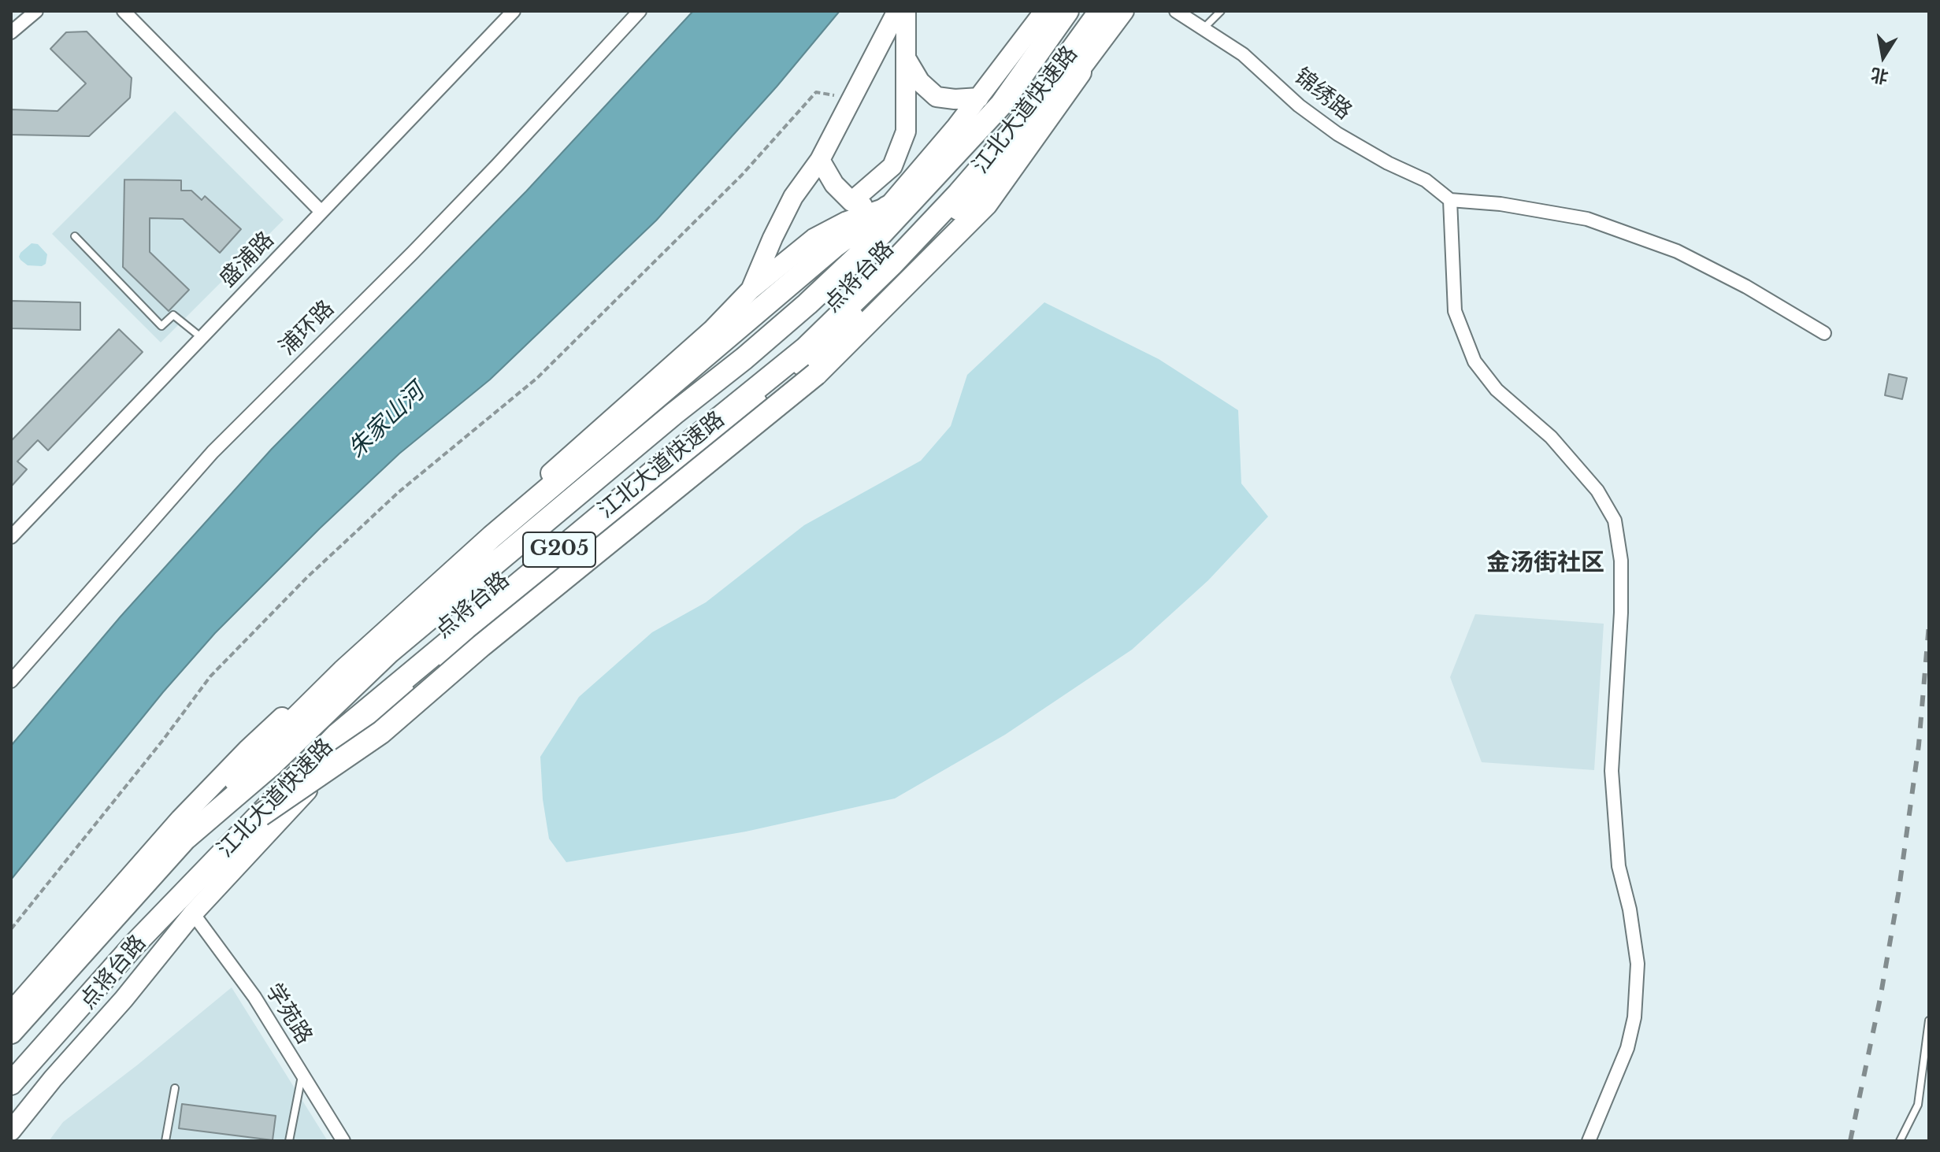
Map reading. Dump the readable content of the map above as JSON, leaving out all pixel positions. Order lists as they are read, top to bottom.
{
  "streets": {
    "highway": ["江北大道快速路", "G205"],
    "main road": ["点将台路"],
    "street": [
      "锦绣路",
      "盛浦路",
      "浦环路",
      "学苑路"
    ]
  },
  "crossings": [
    ["点将台路", "学苑路"]
  ],
  "districts": ["金汤街社区"],
  "water": ["朱家山河"],
  "north": "bottom"
}
